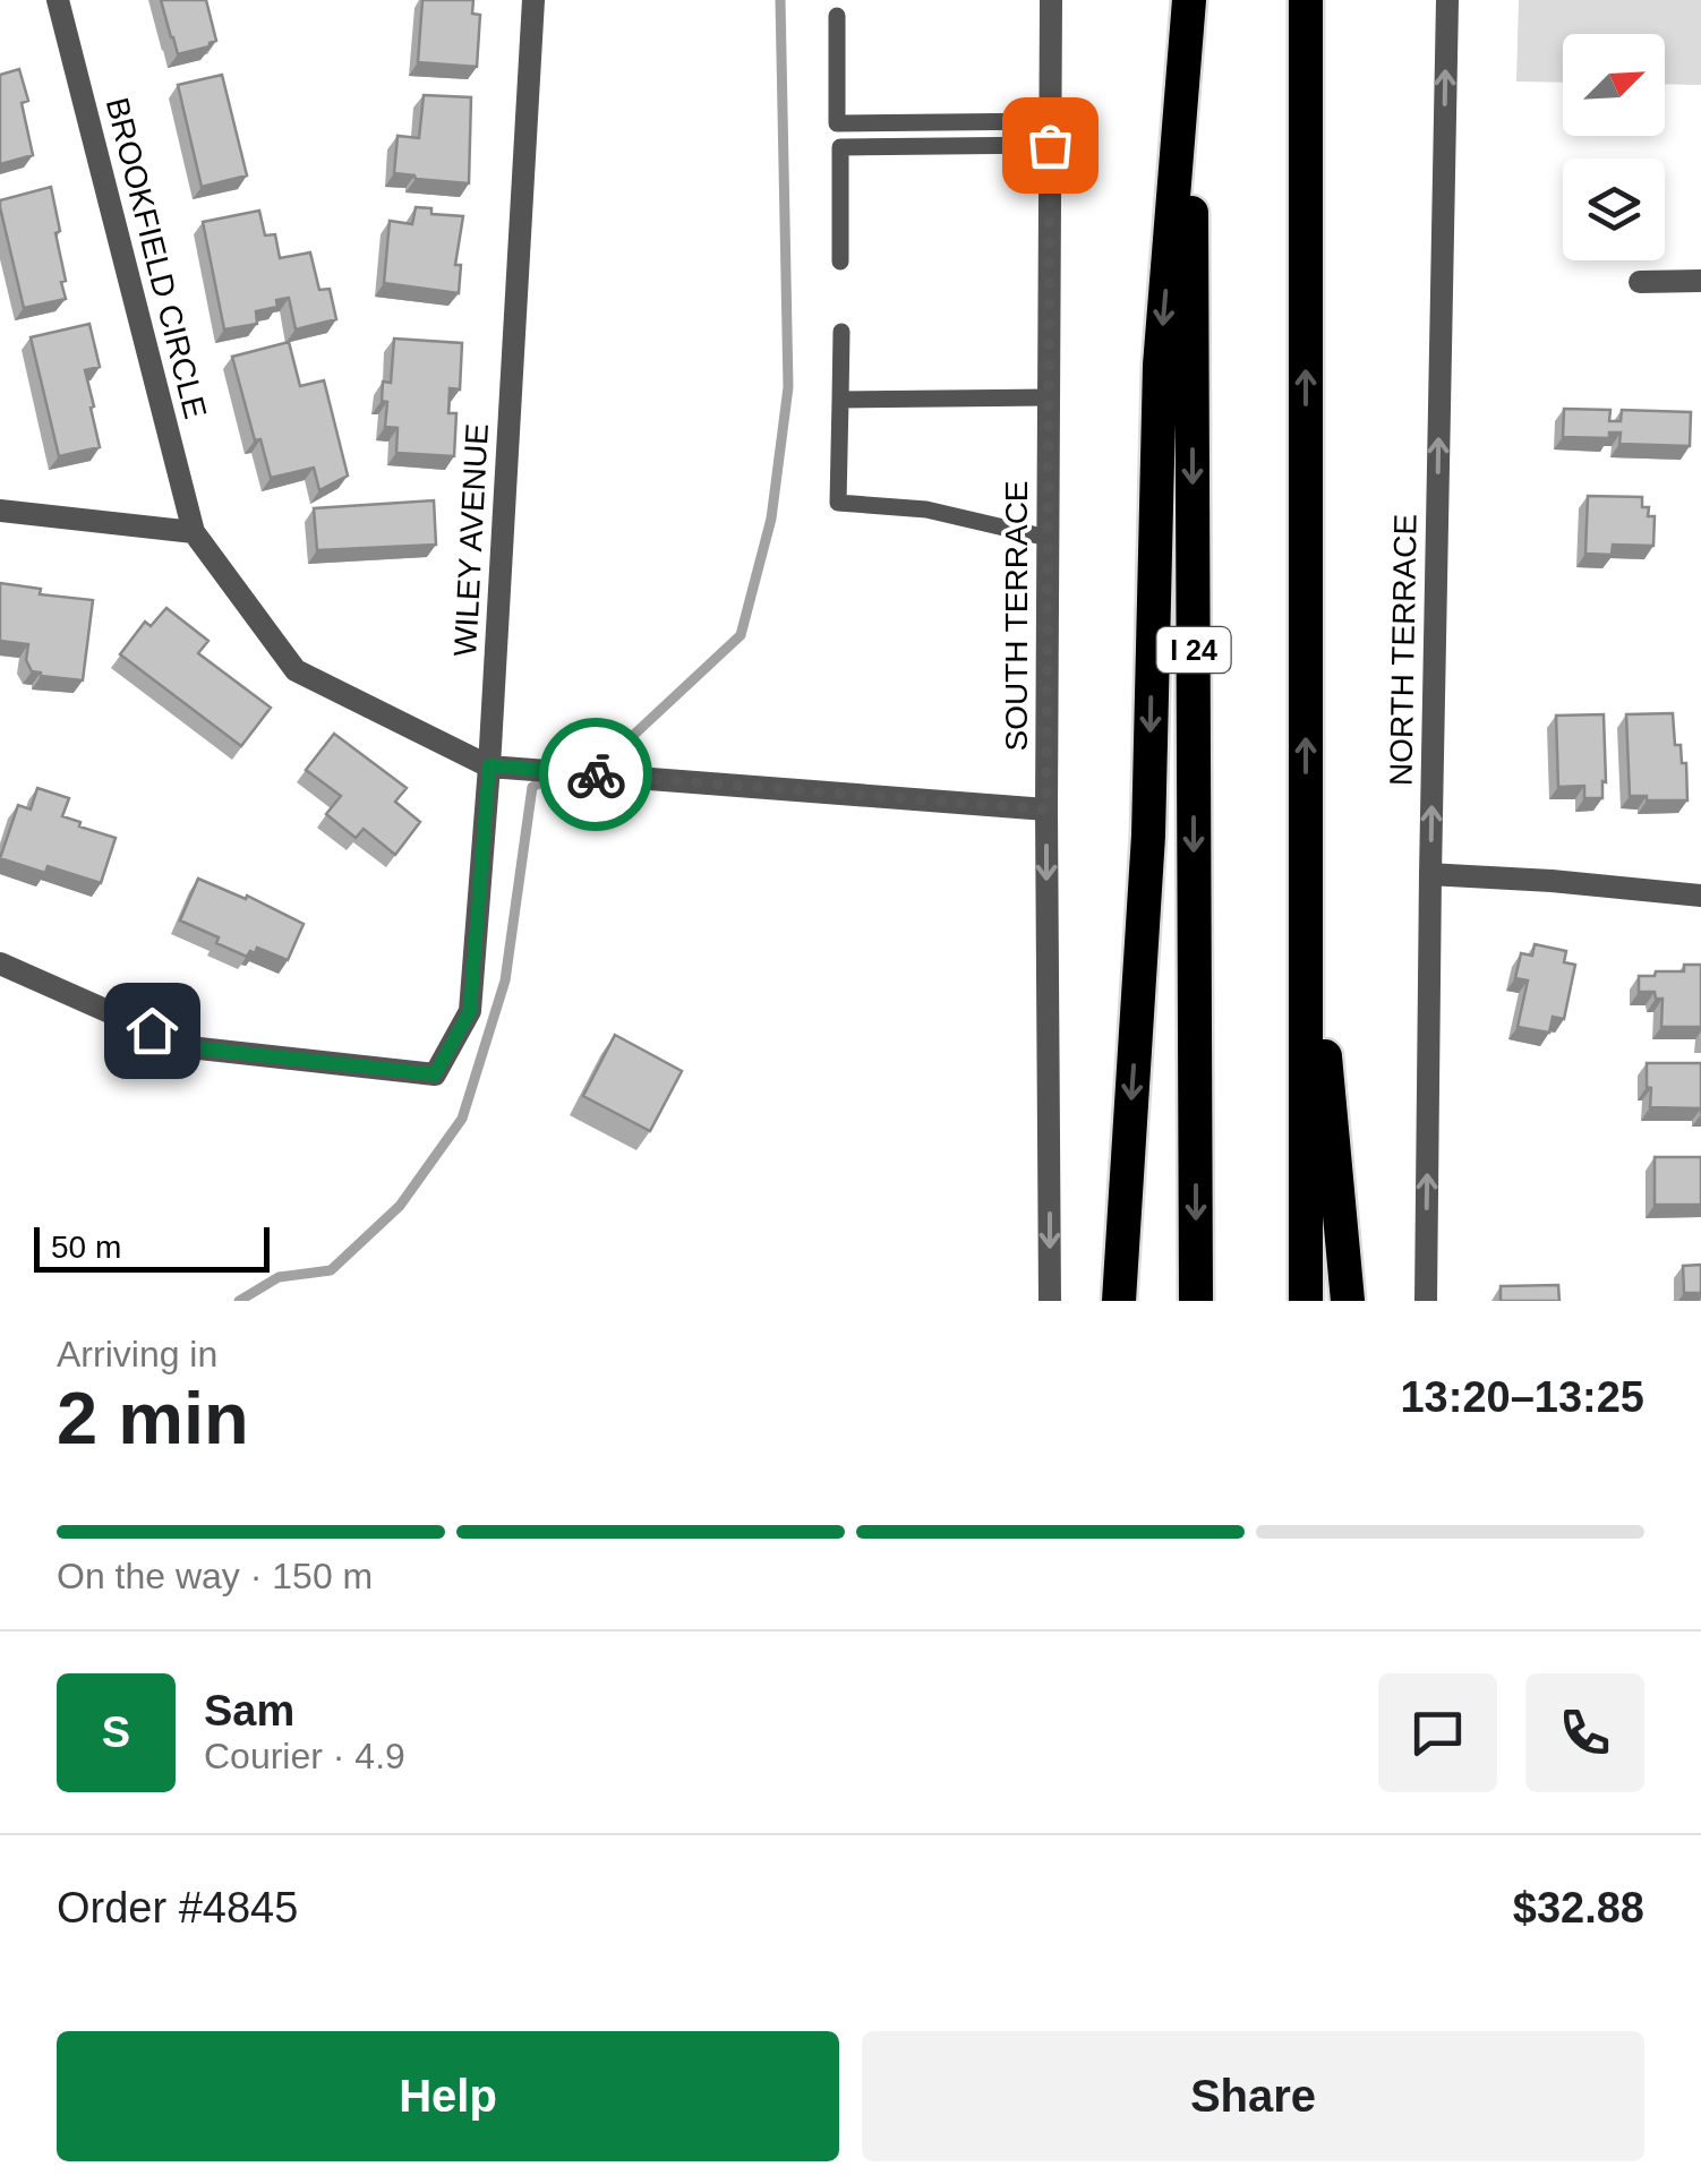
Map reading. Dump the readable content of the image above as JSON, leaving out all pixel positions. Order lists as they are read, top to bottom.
{
  "streets": {
    "highway": ["I 24"],
    "street": [
      "BROOKFIELD CIRCLE",
      "WILEY AVENUE",
      "SOUTH TERRACE",
      "NORTH TERRACE"
    ]
  },
  "one_way": ["SOUTH TERRACE", "NORTH TERRACE"],
  "scale_bar": "50 m",
  "north": "top right",
  "page": {
    "scale": "50 m",
    "heading": ["2 min", "Arriving in", "13:20–13:25"],
    "panel": [
      "Sam",
      "Courier · 4.9",
      "Order #4845",
      "$32.88"
    ],
    "bar": "On the way · 150 m",
    "round": "S",
    "buttons": ["Help", "Share"]
  }
}
